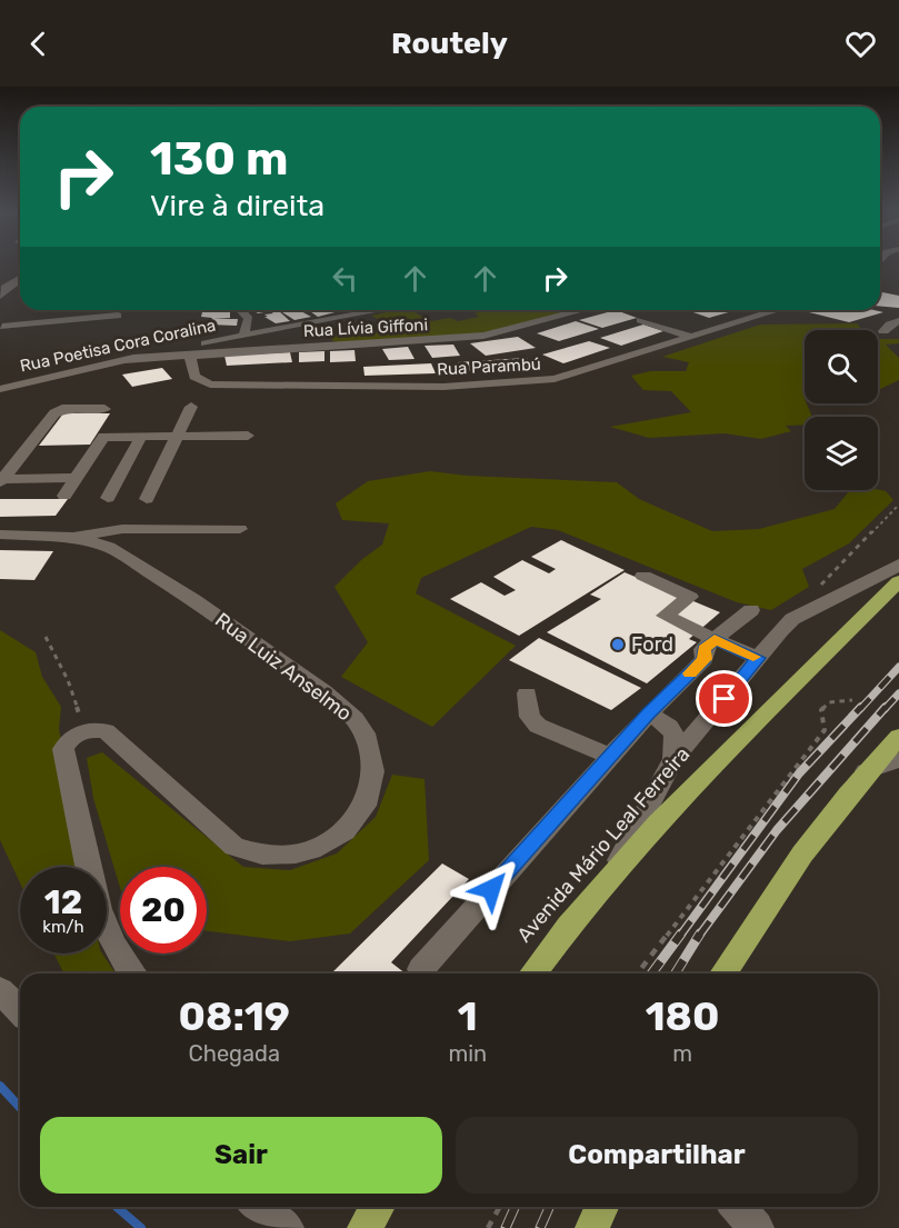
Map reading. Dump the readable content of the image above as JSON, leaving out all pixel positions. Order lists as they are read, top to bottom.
{
  "streets": {
    "highway": ["Avenida Mário Leal Ferreira"],
    "street": [
      "Rua Lívia Giffoni",
      "Rua Poetisa Cora Coralina",
      "Rua Parambú",
      "Rua Luiz Anselmo"
    ]
  },
  "crossings": [
    ["Rua Lívia Giffoni", "Rua Poetisa Cora Coralina"],
    ["Rua Lívia Giffoni", "Rua Parambú"]
  ],
  "places": ["Ford"],
  "page": {
    "header": "Routely",
    "turn": ["130 m", "Vire à direita"],
    "speed": "12 km/h",
    "limit": "20",
    "eta": [
      "08:19",
      "Chegada",
      "1",
      "min",
      "180",
      "m"
    ],
    "buttons": ["Sair", "Compartilhar"]
  }
}
